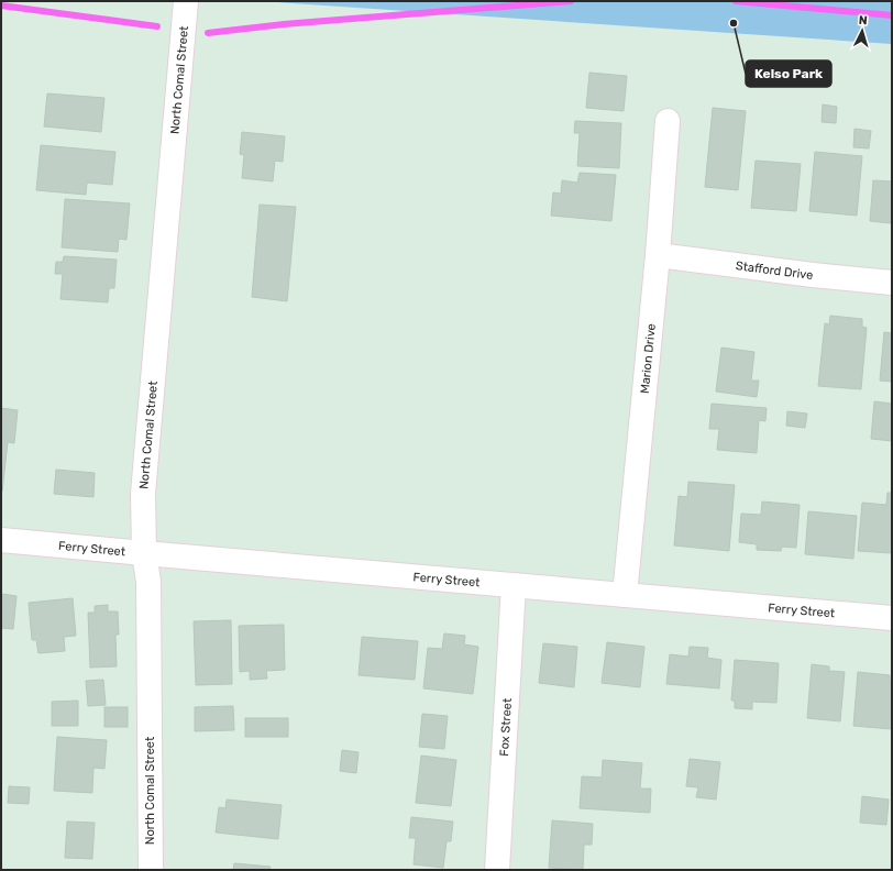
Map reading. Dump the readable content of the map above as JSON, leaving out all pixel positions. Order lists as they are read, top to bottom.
{
  "streets": {
    "street": [
      "North Comal Street",
      "Stafford Drive",
      "Marion Drive",
      "Ferry Street",
      "Fox Street"
    ]
  },
  "crossings": [
    ["North Comal Street", "Ferry Street"],
    ["Stafford Drive", "Marion Drive"],
    ["Marion Drive", "Ferry Street"],
    ["Ferry Street", "Fox Street"]
  ],
  "places": ["Kelso Park"],
  "north": "top"
}
